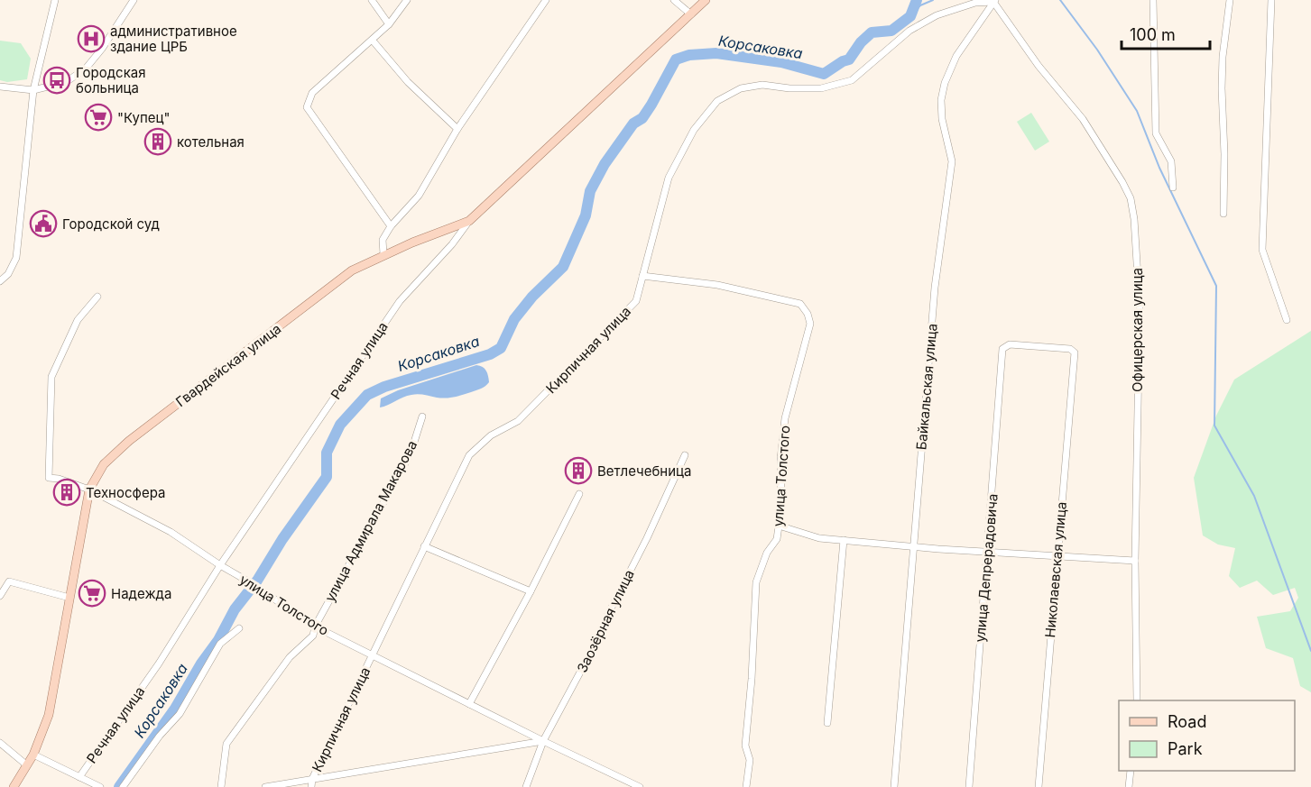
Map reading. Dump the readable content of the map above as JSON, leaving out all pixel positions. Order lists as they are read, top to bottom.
{
  "streets": {
    "main road": ["Речная улица", "Гвардейская улица"],
    "street": [
      "Офицерская улица",
      "Кирпичная улица",
      "Байкальская улица",
      "улица Толстого",
      "улица Адмирала Макарова",
      "улица Депрерадовича",
      "Николаевская улица",
      "Заозёрная улица"
    ]
  },
  "crossings": [
    ["Офицерская улица", "Кирпичная улица"],
    ["Офицерская улица", "Байкальская улица"],
    ["Кирпичная улица", "Байкальская улица"],
    ["Кирпичная улица", "улица Толстого"],
    ["Речная улица", "Гвардейская улица"],
    ["Речная улица", "улица Толстого"],
    ["Гвардейская улица", "улица Толстого"],
    ["улица Толстого", "улица Адмирала Макарова"],
    ["улица Толстого", "Заозёрная улица"],
    ["улица Депрерадовича", "Николаевская улица"]
  ],
  "water": ["Корсаковка"],
  "places": {
    "hospital": ["административное здание ЦРБ"],
    "bus stop": ["Городская больница"],
    "supermarket": ["\"Купец\"", "Надежда"],
    "building": ["котельная", "Ветлечебница", "Техносфера"],
    "public building": ["Городской суд"]
  },
  "legend": ["Road", "Park"],
  "scale_bar": "100 m"
}
